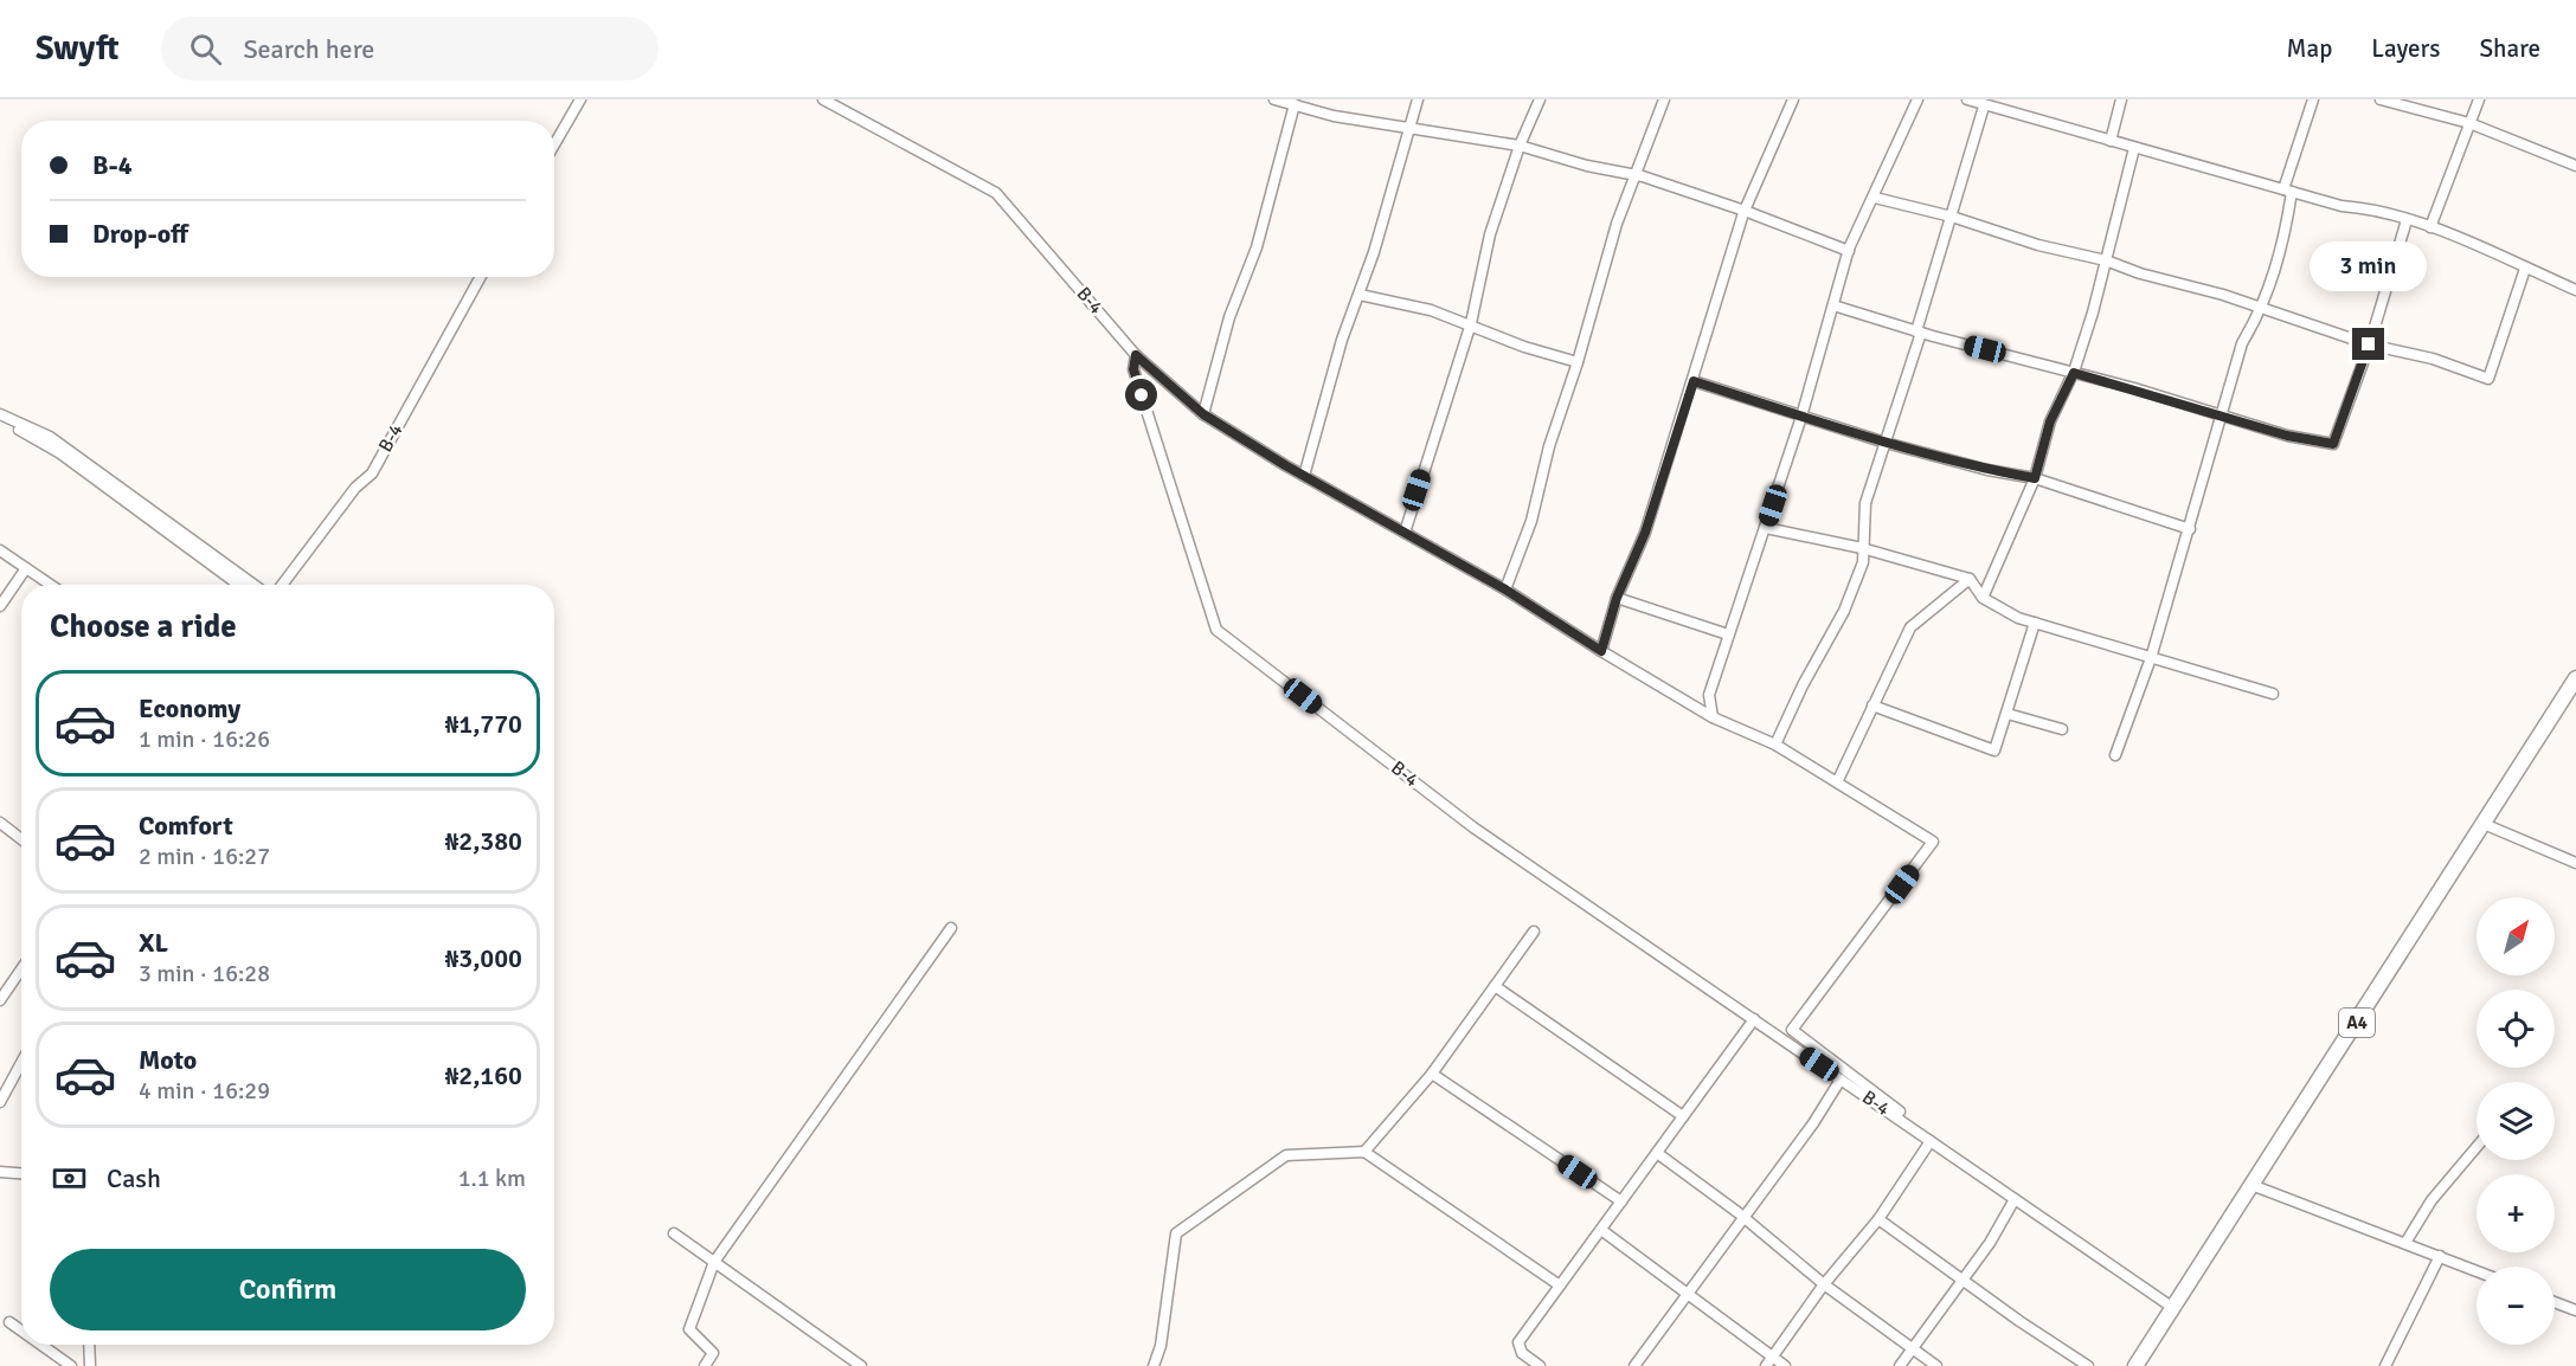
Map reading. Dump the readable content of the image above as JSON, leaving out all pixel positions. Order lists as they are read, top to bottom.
{
  "streets": {
    "highway": ["A4"],
    "street": ["B-4"]
  },
  "crossings": [
    ["B-4", "A4"]
  ],
  "north": "top right",
  "page": {
    "header": "Swyft",
    "search": "Search here",
    "nav": ["Map", "Layers", "Share"],
    "banner": ["B-4", "Drop-off"],
    "bubble": "3 min",
    "heading": "Choose a ride",
    "list": [
      {
        "name": "Economy",
        "note": "1 min · 16:26",
        "value": "₦1,770"
      },
      {
        "name": "Comfort",
        "note": "2 min · 16:27",
        "value": "₦2,380"
      },
      {
        "name": "XL",
        "note": "3 min · 16:28",
        "value": "₦3,000"
      },
      {
        "name": "Moto",
        "note": "4 min · 16:29",
        "value": "₦2,160"
      }
    ],
    "map_buttons": ["+", "−"],
    "pay": ["Cash", "1.1 km"],
    "buttons": "Confirm"
  }
}
